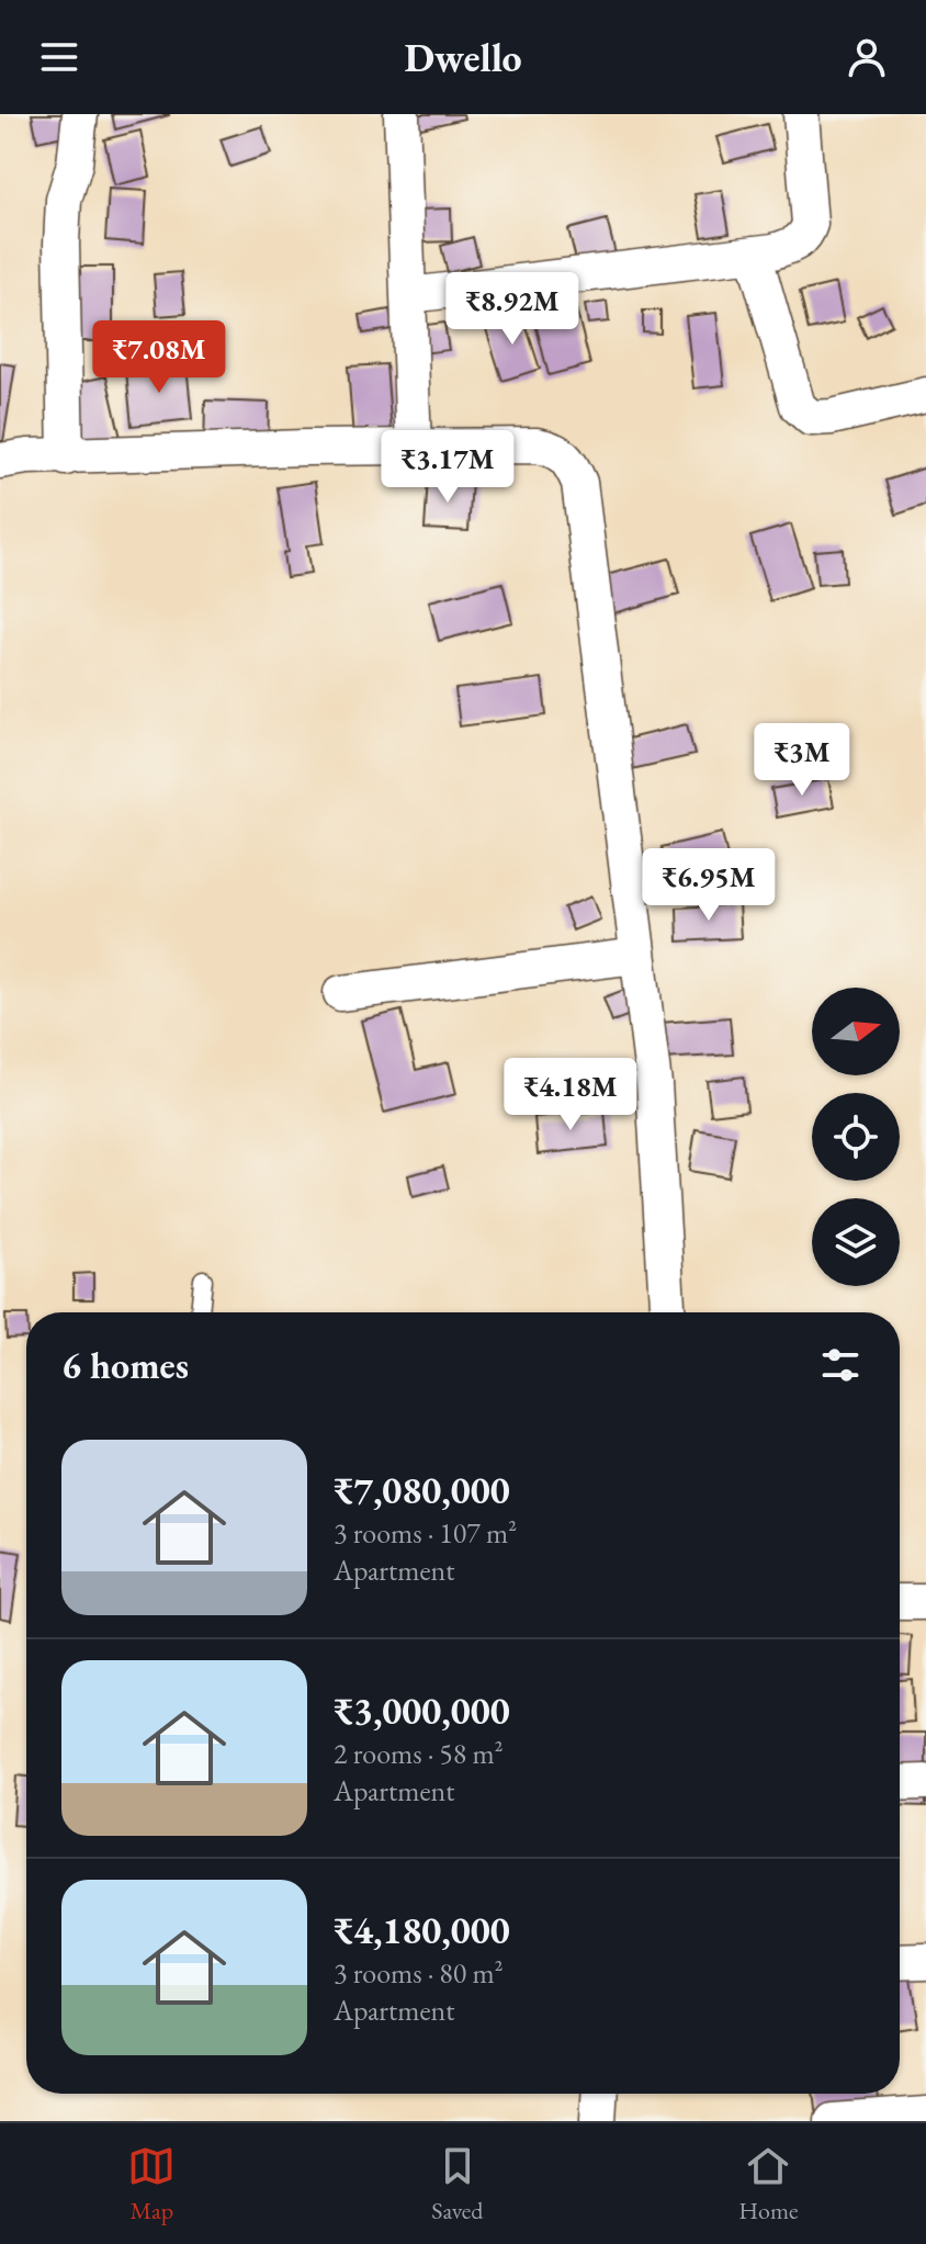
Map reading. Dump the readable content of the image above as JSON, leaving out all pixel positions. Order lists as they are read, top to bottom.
{
  "north": "right",
  "page": {
    "header": "Dwello",
    "price": [
      "₹8.92M",
      "₹7.08M",
      "₹3.17M",
      "₹3M",
      "₹6.95M",
      "₹4.18M"
    ],
    "heading": "6 homes",
    "list": [
      {
        "name": "₹7,080,000",
        "note": "3 rooms · 107 m² · Apartment"
      },
      {
        "name": "₹3,000,000",
        "note": "2 rooms · 58 m² · Apartment"
      },
      {
        "name": "₹4,180,000",
        "note": "3 rooms · 80 m² · Apartment"
      }
    ],
    "tabs": ["Map", "Saved", "Home"]
  }
}
